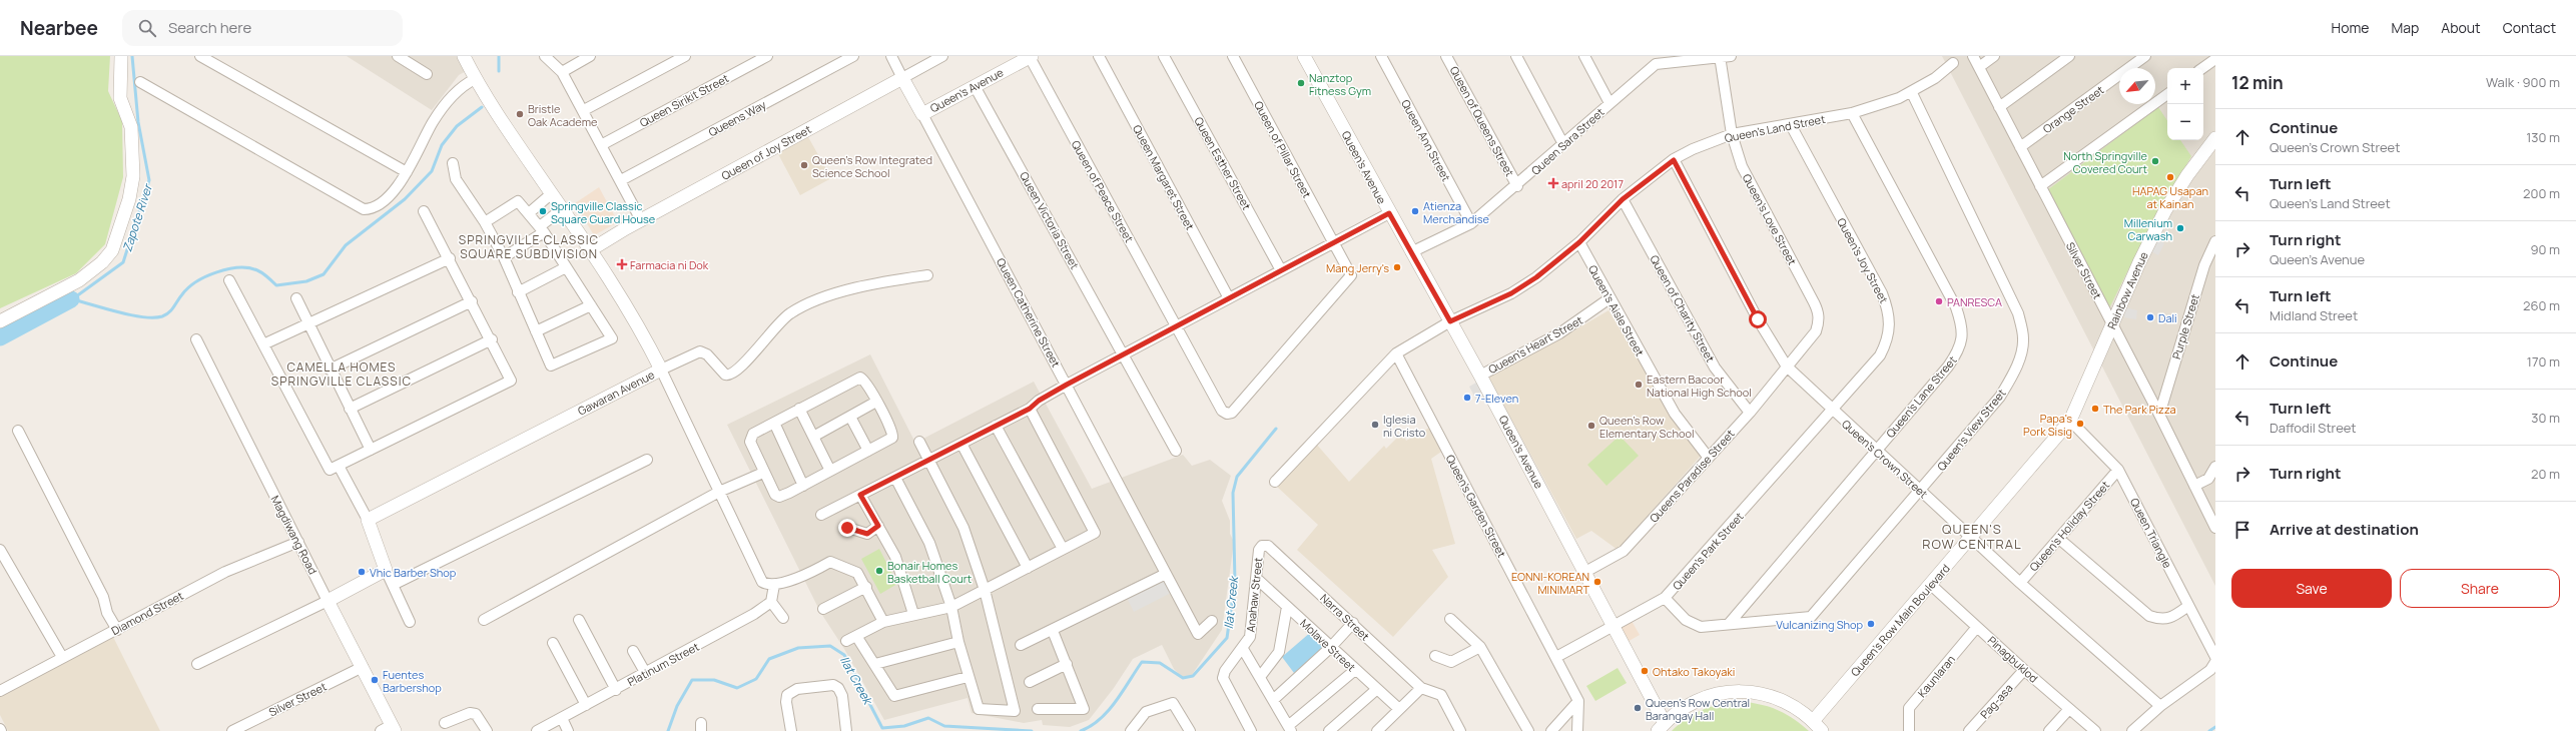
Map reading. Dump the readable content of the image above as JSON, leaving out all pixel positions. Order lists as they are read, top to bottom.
{
  "streets": {
    "street": [
      "Queen's Avenue",
      "Queen Sirikit Street",
      "Orange Street",
      "Queens Way",
      "Queen of Queens Street",
      "Queen's Land Street",
      "Queen Ann Street",
      "Queen Sara Street",
      "Queen of Pillar Street",
      "Queen of Joy Street",
      "Queen Esther Street",
      "Queen Margaret Street",
      "Queen of Peace Street",
      "Queen's Love Street",
      "Queen Victoria Street",
      "Queen's Joy Street",
      "Silver Street",
      "Rainbow Avenue",
      "Queen of Charity Street",
      "Queen's Aisle Street",
      "Queen Catherine Street",
      "Purple Street",
      "Queen's Heart Street",
      "Gawaran Avenue",
      "Queen's Lane Street",
      "Queen's View Street",
      "Queen's Crown Street",
      "Queens Paradise Street",
      "Queen's Garden Street",
      "Queen's Holiday Street",
      "Queen Triangle",
      "Magdiwang Road",
      "Queen's Park Street",
      "Anahaw Street",
      "Diamond Street",
      "Narra Street",
      "Queen's Row Main Boulevard",
      "Molave Street",
      "Pinagbuklod",
      "Platinum Street",
      "Kaunlaran",
      "Pag-asa"
    ]
  },
  "crossings": [
    ["Queen's Avenue", "Queen's Land Street"],
    ["Queen's Avenue", "Queen Sara Street"],
    ["Queen's Avenue", "Queen of Peace Street"],
    ["Queen's Avenue", "Queen Victoria Street"],
    ["Queen's Avenue", "Queen Catherine Street"],
    ["Queen's Avenue", "Queen's Heart Street"],
    ["Queen's Avenue", "Queens Paradise Street"],
    ["Queen's Avenue", "Queen's Park Street"],
    ["Orange Street", "Silver Street"],
    ["Queen of Queens Street", "Queen Sara Street"],
    ["Queen's Land Street", "Queen's Love Street"],
    ["Queen's Land Street", "Queen's Joy Street"],
    ["Queen's Land Street", "Queen of Charity Street"],
    ["Queen's Land Street", "Queen's Aisle Street"],
    ["Queen's Land Street", "Queen's Lane Street"],
    ["Queen's Land Street", "Queen's View Street"],
    ["Queen's Land Street", "Queen's Crown Street"],
    ["Queen Ann Street", "Queen Sara Street"],
    ["Queen Sara Street", "Queen's Love Street"],
    ["Queen of Pillar Street", "Queen of Peace Street"],
    ["Queen of Joy Street", "Queen Catherine Street"],
    ["Queen of Joy Street", "Gawaran Avenue"],
    ["Queen's Love Street", "Queen's Crown Street"],
    ["Queen's Love Street", "Queens Paradise Street"],
    ["Queen's Joy Street", "Queen's Crown Street"],
    ["Queen's Joy Street", "Queen's Park Street"],
    ["Silver Street", "Rainbow Avenue"],
    ["Silver Street", "Purple Street"],
    ["Silver Street", "Magdiwang Road"],
    ["Rainbow Avenue", "Queen's Row Main Boulevard"],
    ["Queen of Charity Street", "Queens Paradise Street"],
    ["Queen's Aisle Street", "Queen's Heart Street"],
    ["Queen's Aisle Street", "Queens Paradise Street"],
    ["Queen's Lane Street", "Queen's View Street"],
    ["Queen's Lane Street", "Queen's Crown Street"],
    ["Queen's View Street", "Queen's Crown Street"],
    ["Queen's Crown Street", "Queens Paradise Street"],
    ["Queen's Crown Street", "Queen's Holiday Street"],
    ["Queen's Crown Street", "Queen's Park Street"],
    ["Queen's Crown Street", "Queen's Row Main Boulevard"],
    ["Queen's Garden Street", "Queen's Park Street"],
    ["Queen's Holiday Street", "Queen Triangle"],
    ["Queen Triangle", "Queen's Row Main Boulevard"],
    ["Magdiwang Road", "Diamond Street"],
    ["Anahaw Street", "Narra Street"],
    ["Anahaw Street", "Molave Street"],
    ["Queen's Row Main Boulevard", "Pinagbuklod"],
    ["Pinagbuklod", "Kaunlaran"],
    ["Pinagbuklod", "Pag-asa"]
  ],
  "districts": ["SPRINGVILLE CLASSIC SQUARE SUBDIVISION", "CAMELLA HOMES SPRINGVILLE CLASSIC", "QUEEN'S ROW CENTRAL"],
  "water": ["Zapote River", "Ilat Creek"],
  "places": {
    "other": [
      "Nanztop Fitness Gym",
      "Bristle Oak Academe",
      "North Springville Covered Court",
      "Queen's Row Integrated Science School",
      "HAPAG Usapan at Kainan",
      "Springville Classic Square Guard House",
      "Atienza Merchandise",
      "Millenium Carwash",
      "Mang Jerry's",
      "PANRESCA",
      "Dali",
      "Eastern Bacoor National High School",
      "7-Eleven",
      "The Park Pizza",
      "Papa's Pork Sisig",
      "Iglesia ni Cristo",
      "Queen's Row Elementary School",
      "Bonair Homes Basketball Court",
      "Vhic Barber Shop",
      "EONNI-KOREAN MINIMART",
      "Vulcanizing Shop",
      "Ohtako Takoyaki",
      "Fuentes Barbershop",
      "Queen's Row Central Barangay Hall"
    ],
    "health": ["april 20 2017", "Farmacia ni Dok"]
  },
  "north": "bottom left",
  "page": {
    "header": "Nearbee",
    "search": "Search here",
    "nav": [
      "Home",
      "Map",
      "About",
      "Contact"
    ],
    "heading": ["12 min", "Walk · 900 m"],
    "map_buttons": ["+", "−"],
    "list": [
      ["Continue", "Queen's Crown Street", "130 m"],
      ["Turn left", "Queen's Land Street", "200 m"],
      ["Turn right", "Queen's Avenue", "90 m"],
      ["Turn left", "Midland Street", "260 m"],
      ["Continue", "170 m"],
      ["Turn left", "Daffodil Street", "30 m"],
      ["Turn right", "20 m"],
      "Arrive at destination"
    ],
    "buttons": ["Save", "Share"]
  }
}
